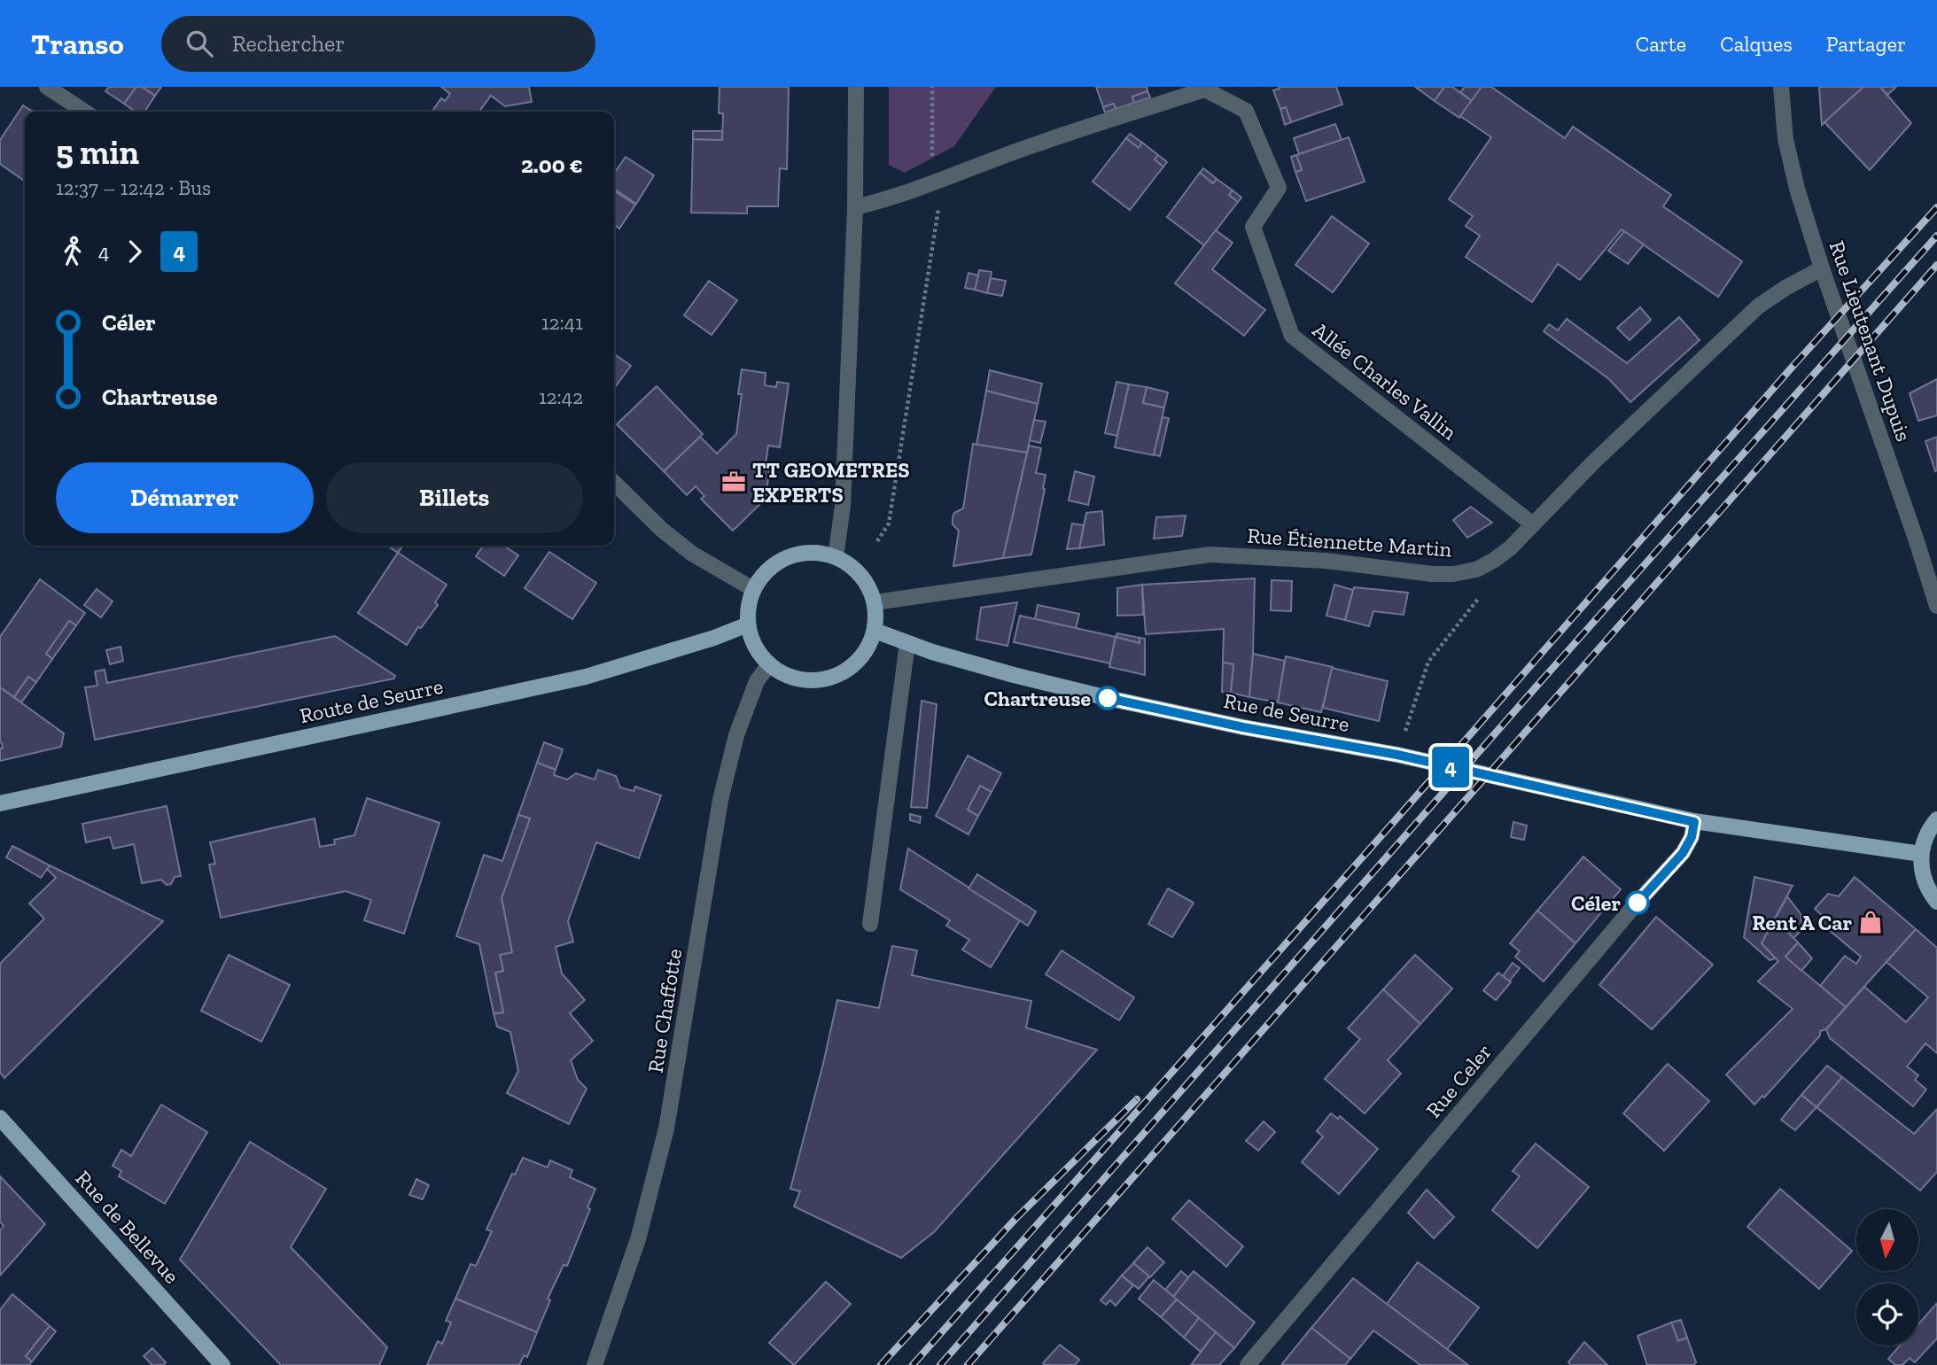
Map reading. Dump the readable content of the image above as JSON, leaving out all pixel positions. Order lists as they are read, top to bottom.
{
  "streets": {
    "main road": ["Route de Seurre", "Rue de Seurre", "Rue de Bellevue"],
    "street": [
      "Rue Lieutenant Dupuis",
      "Allée Charles Vallin",
      "Rue Étiennette Martin",
      "Rue Chaffotte",
      "Rue Celer"
    ]
  },
  "crossings": [
    ["Rue Lieutenant Dupuis", "Rue Étiennette Martin"],
    ["Allée Charles Vallin", "Rue Étiennette Martin"],
    ["Rue Étiennette Martin", "Route de Seurre"],
    ["Rue Étiennette Martin", "Rue de Seurre"],
    ["Rue Étiennette Martin", "Rue Chaffotte"],
    ["Route de Seurre", "Rue de Seurre"],
    ["Route de Seurre", "Rue Chaffotte"],
    ["Rue de Seurre", "Rue Chaffotte"],
    ["Rue de Seurre", "Rue Celer"]
  ],
  "places": {
    "office": ["TT GEOMETRES EXPERTS"],
    "other": ["Chartreuse", "Céler"],
    "shop": ["Rent A Car"]
  },
  "lines": ["bus line 4"],
  "north": "bottom",
  "page": {
    "header": "Transo",
    "search": "Rechercher",
    "nav": ["Carte", "Calques", "Partager"],
    "on_map": "4",
    "heading": ["5 min", "12:37 – 12:42 · Bus", "2.00 €"],
    "legs": ["4", "4"],
    "list": [
      {
        "name": "Céler",
        "value": "12:41"
      },
      {
        "name": "Chartreuse",
        "value": "12:42"
      }
    ],
    "buttons": ["Démarrer", "Billets"]
  }
}
